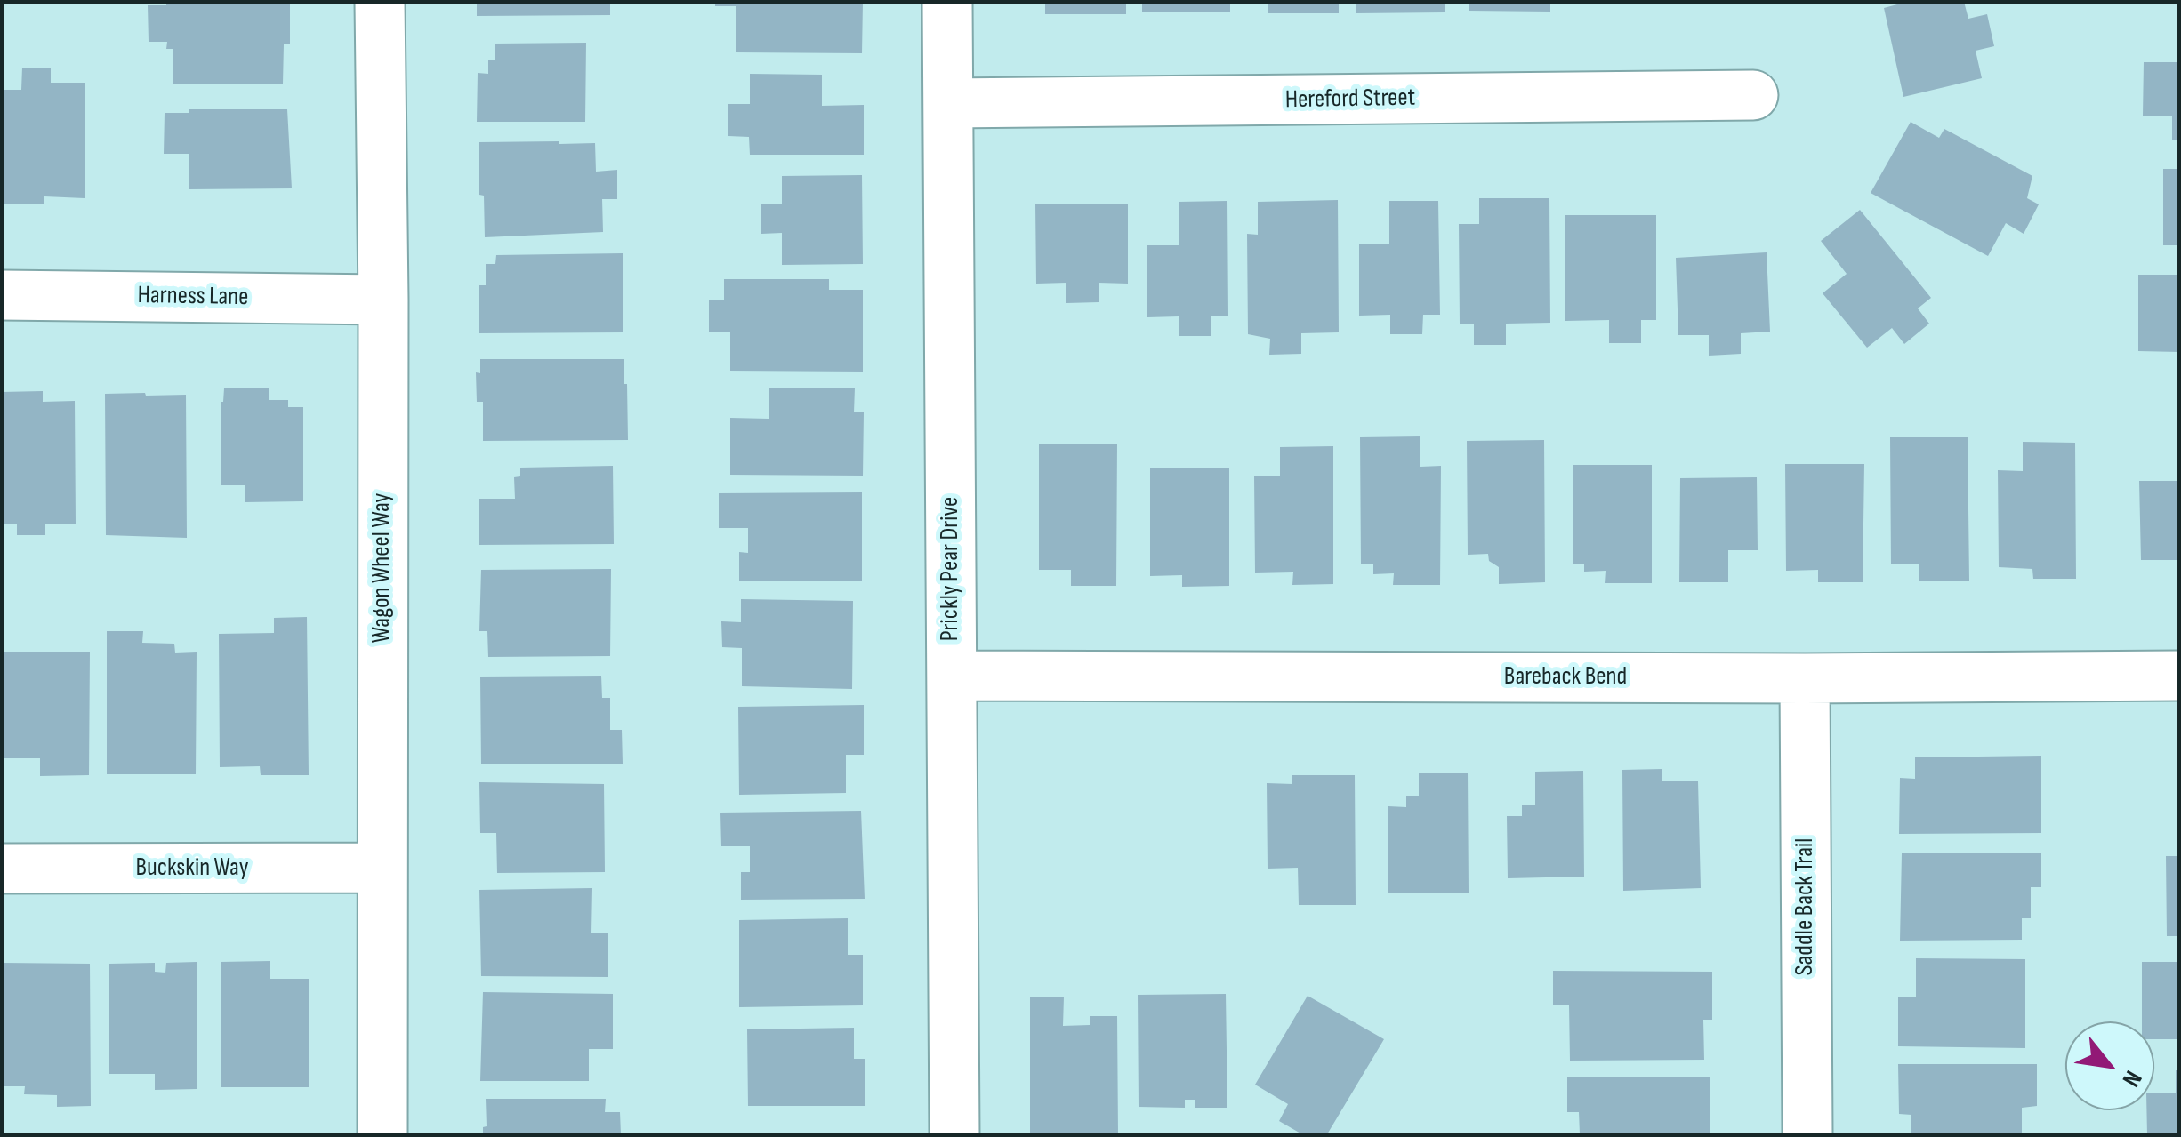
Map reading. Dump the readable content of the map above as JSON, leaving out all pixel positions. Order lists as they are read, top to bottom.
{
  "streets": {
    "street": [
      "Hereford Street",
      "Harness Lane",
      "Wagon Wheel Way",
      "Prickly Pear Drive",
      "Bareback Bend",
      "Buckskin Way",
      "Saddle Back Trail"
    ]
  },
  "crossings": [
    ["Hereford Street", "Prickly Pear Drive"],
    ["Harness Lane", "Wagon Wheel Way"],
    ["Wagon Wheel Way", "Buckskin Way"],
    ["Prickly Pear Drive", "Bareback Bend"],
    ["Bareback Bend", "Saddle Back Trail"]
  ],
  "north": "bottom right"
}
